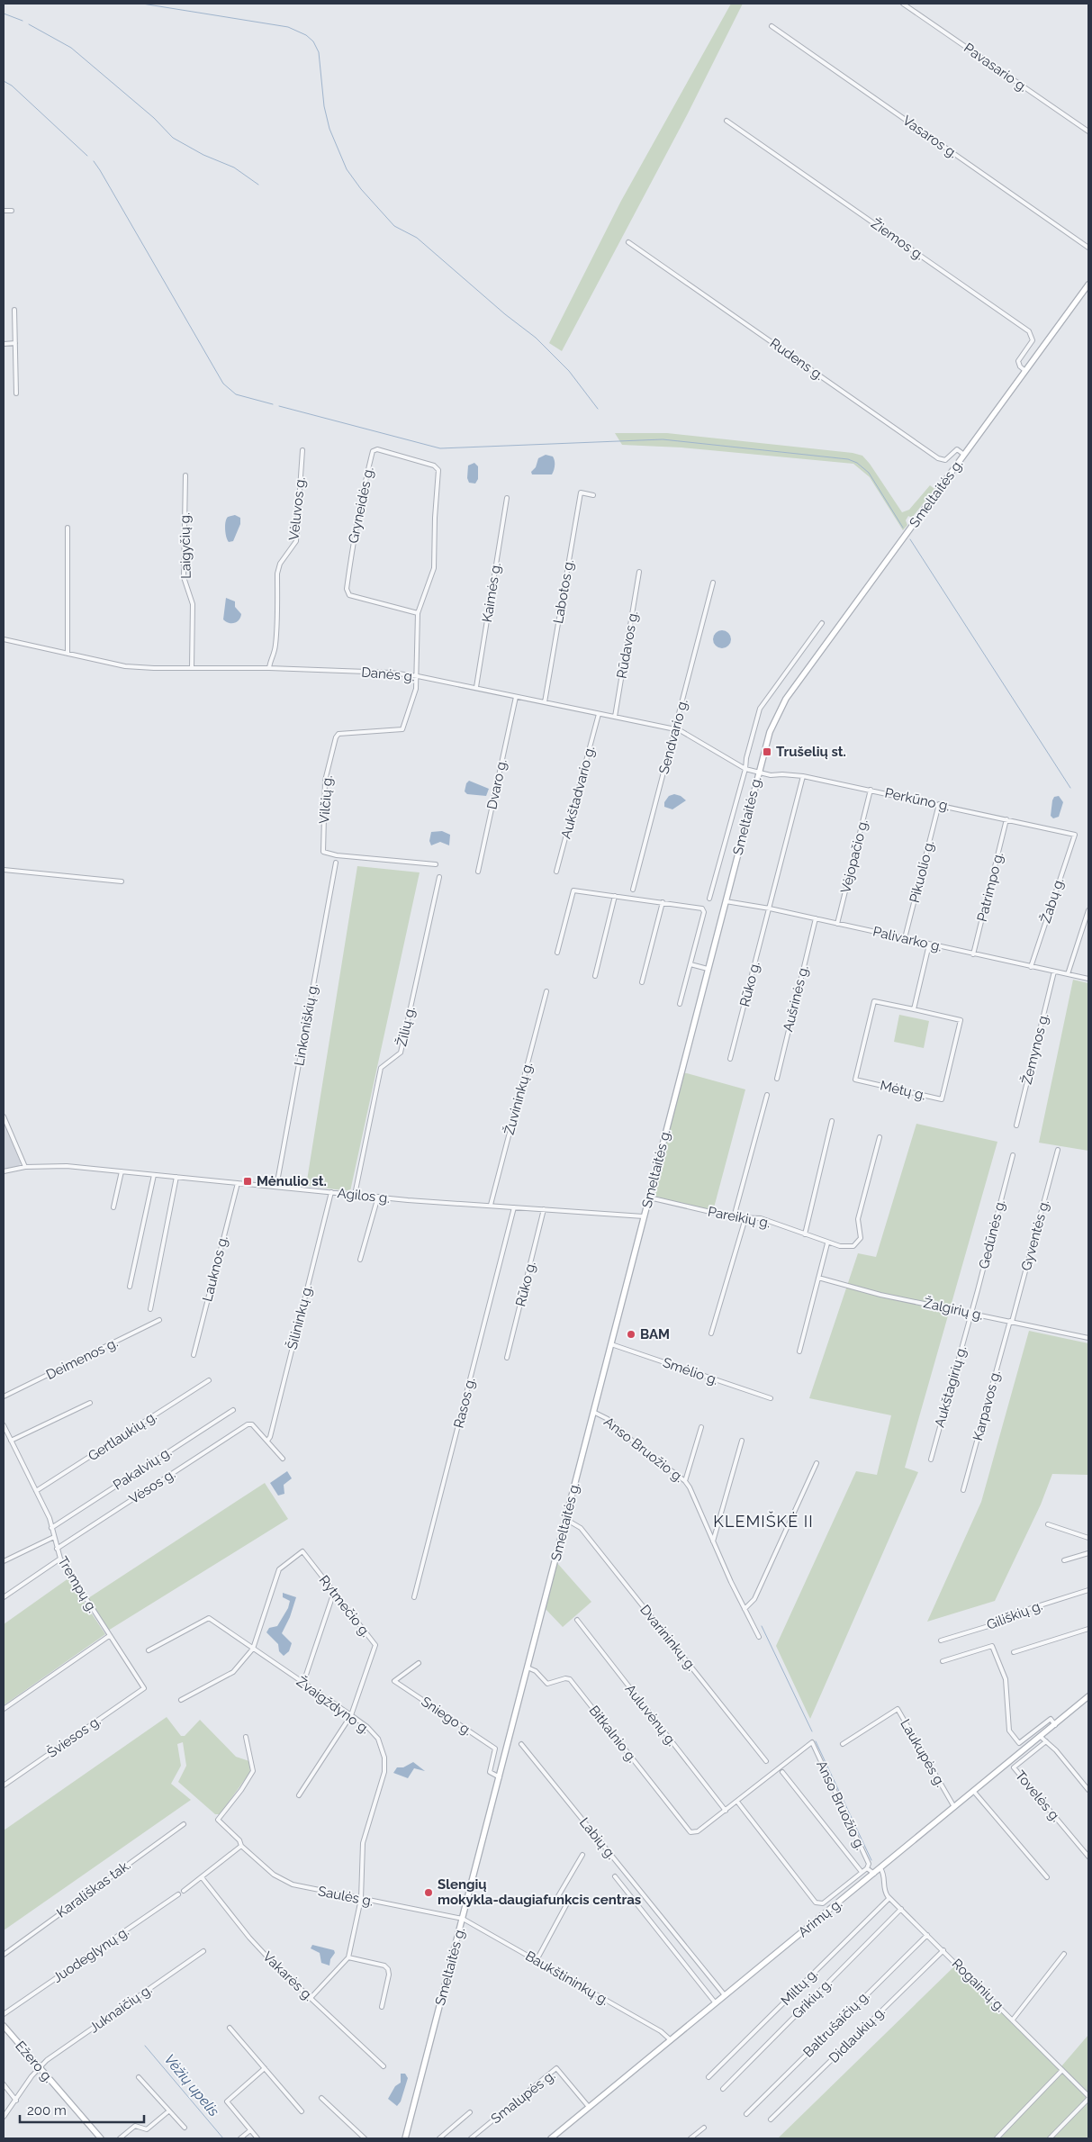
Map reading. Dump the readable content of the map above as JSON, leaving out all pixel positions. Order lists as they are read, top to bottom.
{
  "streets": {
    "main road": ["Smeltaitės g.", "Arimų g.", "Ežero g."],
    "street": [
      "Pavasario g.",
      "Vasaros g.",
      "Žiemos g.",
      "Rudens g.",
      "Gryneidės g.",
      "Vėluvos g.",
      "Laigyčių g.",
      "Labotos g.",
      "Kaimės g.",
      "Rūdavos g.",
      "Danės g.",
      "Sendvario g.",
      "Dvaro g.",
      "Aukštadvario g.",
      "Vilčių g.",
      "Perkūno g.",
      "Vėjopačio g.",
      "Pikuolio g.",
      "Patrimpo g.",
      "Žabų g.",
      "Palivarko g.",
      "Rūko g.",
      "Aušrinės g.",
      "Linkoniškių g.",
      "Žilių g.",
      "Žemynos g.",
      "Mėtų g.",
      "Žuvininkų g.",
      "Agilos g.",
      "Pareikių g.",
      "Gedūnės g.",
      "Gyventės g.",
      "Lauknos g.",
      "Žalgirių g.",
      "Šilininkų g.",
      "Deimenos g.",
      "Smėlio g.",
      "Aukštagirių g.",
      "Rasos g.",
      "Karpavos g.",
      "Gertlaukių g.",
      "Anso Bruožio g.",
      "Pakalvių g.",
      "Vėsos g.",
      "Trempų g.",
      "Rytmečio g.",
      "Giliškių g.",
      "Dvarininkų g.",
      "Žvaigždyno g.",
      "Auluvėnų g.",
      "Sniego g.",
      "Bitkalnio g.",
      "Šviesos g.",
      "Laukupės g.",
      "Tovelės g.",
      "Labių g.",
      "Karališkas tak.",
      "Saulės g.",
      "Juodeglynų g.",
      "Vakarės g.",
      "Baukštininkų g.",
      "Rogainių g.",
      "Miltų g.",
      "Grikių g.",
      "Juknaičių g.",
      "Baltrušaičių g.",
      "Didlaukių g.",
      "Smalupės g."
    ]
  },
  "crossings": [
    ["Žiemos g.", "Smeltaitės g."],
    ["Rudens g.", "Smeltaitės g."],
    ["Smeltaitės g.", "Danės g."],
    ["Smeltaitės g.", "Perkūno g."],
    ["Smeltaitės g.", "Palivarko g."],
    ["Smeltaitės g.", "Agilos g."],
    ["Smeltaitės g.", "Pareikių g."],
    ["Smeltaitės g.", "Smėlio g."],
    ["Smeltaitės g.", "Anso Bruožio g."],
    ["Smeltaitės g.", "Dvarininkų g."],
    ["Smeltaitės g.", "Sniego g."],
    ["Smeltaitės g.", "Bitkalnio g."],
    ["Smeltaitės g.", "Saulės g."],
    ["Smeltaitės g.", "Baukštininkų g."],
    ["Gryneidės g.", "Danės g."],
    ["Gryneidės g.", "Vilčių g."],
    ["Vėluvos g.", "Danės g."],
    ["Laigyčių g.", "Danės g."],
    ["Labotos g.", "Danės g."],
    ["Kaimės g.", "Danės g."],
    ["Rūdavos g.", "Danės g."],
    ["Danės g.", "Sendvario g."],
    ["Danės g.", "Dvaro g."],
    ["Danės g.", "Aukštadvario g."],
    ["Danės g.", "Vilčių g."],
    ["Danės g.", "Perkūno g."],
    ["Perkūno g.", "Vėjopačio g."],
    ["Perkūno g.", "Pikuolio g."],
    ["Perkūno g.", "Patrimpo g."],
    ["Perkūno g.", "Žabų g."],
    ["Perkūno g.", "Rūko g."],
    ["Vėjopačio g.", "Palivarko g."],
    ["Pikuolio g.", "Palivarko g."],
    ["Patrimpo g.", "Palivarko g."],
    ["Žabų g.", "Palivarko g."],
    ["Palivarko g.", "Rūko g."],
    ["Palivarko g.", "Aušrinės g."],
    ["Palivarko g.", "Žemynos g."],
    ["Rūko g.", "Agilos g."],
    ["Linkoniškių g.", "Agilos g."],
    ["Žilių g.", "Agilos g."],
    ["Žuvininkų g.", "Agilos g."],
    ["Agilos g.", "Lauknos g."],
    ["Agilos g.", "Šilininkų g."],
    ["Agilos g.", "Rasos g."],
    ["Gedūnės g.", "Žalgirių g."],
    ["Gedūnės g.", "Aukštagirių g."],
    ["Gyventės g.", "Žalgirių g."],
    ["Gyventės g.", "Karpavos g."],
    ["Žalgirių g.", "Aukštagirių g."],
    ["Žalgirių g.", "Karpavos g."],
    ["Šilininkų g.", "Vėsos g."],
    ["Gertlaukių g.", "Trempų g."],
    ["Pakalvių g.", "Trempų g."],
    ["Vėsos g.", "Trempų g."],
    ["Trempų g.", "Šviesos g."],
    ["Rytmečio g.", "Žvaigždyno g."],
    ["Žvaigždyno g.", "Saulės g."],
    ["Auluvėnų g.", "Bitkalnio g."],
    ["Laukupės g.", "Arimų g."],
    ["Labių g.", "Arimų g."],
    ["Saulės g.", "Baukštininkų g."],
    ["Arimų g.", "Baukštininkų g."],
    ["Arimų g.", "Smalupės g."],
    ["Rogainių g.", "Miltų g."],
    ["Rogainių g.", "Grikių g."],
    ["Rogainių g.", "Baltrušaičių g."],
    ["Rogainių g.", "Didlaukių g."],
    ["Juknaičių g.", "Ežero g."]
  ],
  "districts": ["KLEMIŠKĖ II"],
  "water": ["Vėžių upelis"],
  "places": {
    "transit": ["Trušelių st.", "Mėnulio st."],
    "other": ["BAM", "Slengių mokykla-daugiafunkcis centras"]
  },
  "scale_bar": "200 m"
}
